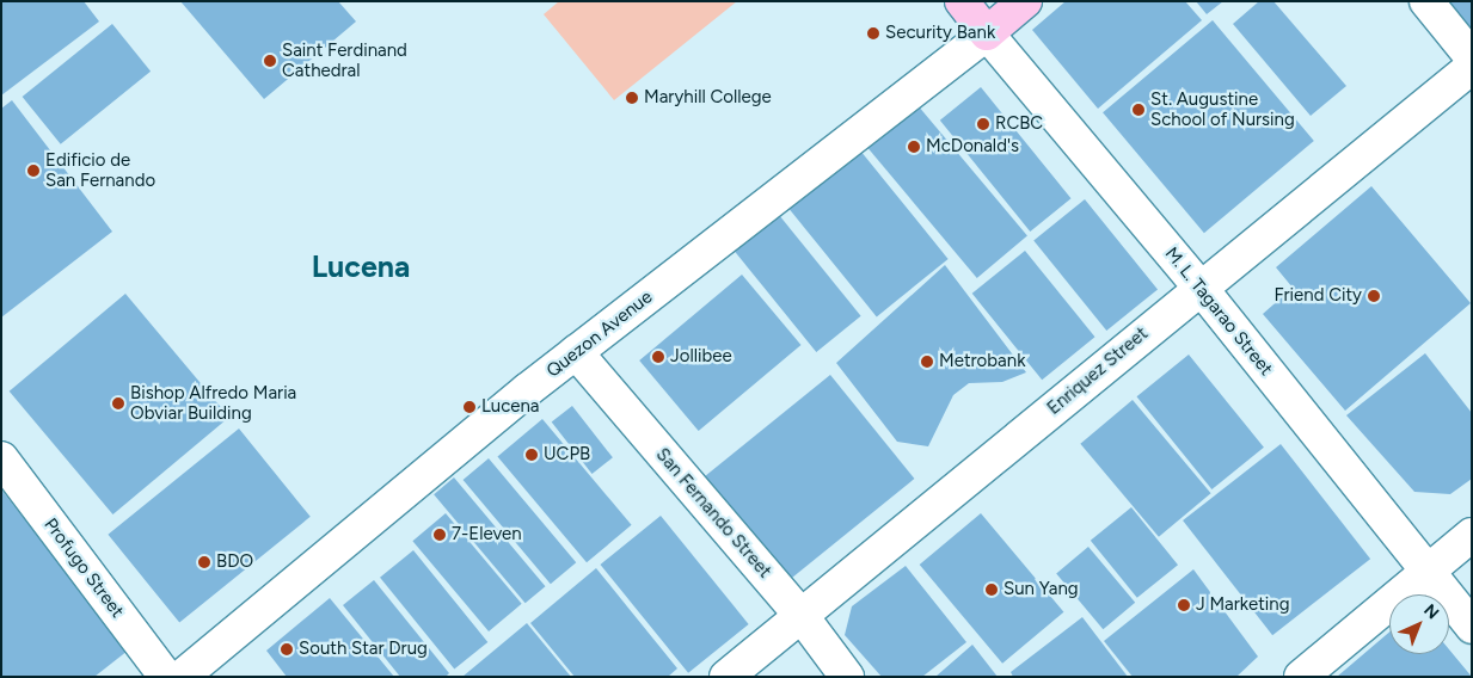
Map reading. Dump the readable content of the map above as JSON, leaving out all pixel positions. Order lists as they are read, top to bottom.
{
  "streets": {
    "main road": ["M. L. Tagarao Street", "Quezon Avenue"],
    "street": ["Enriquez Street", "San Fernando Street", "Profugo Street"]
  },
  "crossings": [
    ["M. L. Tagarao Street", "Quezon Avenue"],
    ["M. L. Tagarao Street", "Enriquez Street"],
    ["Quezon Avenue", "San Fernando Street"],
    ["Enriquez Street", "San Fernando Street"]
  ],
  "districts": ["Lucena"],
  "places": [
    "Security Bank",
    "Saint Ferdinand Cathedral",
    "Maryhill College",
    "St. Augustine School of Nursing",
    "RCBC",
    "McDonald's",
    "Edificio de San Fernando",
    "Friend City",
    "Jollibee",
    "Metrobank",
    "Bishop Alfredo Maria Obviar Building",
    "Lucena",
    "UCPB",
    "7-Eleven",
    "BDO",
    "Sun Yang",
    "J Marketing",
    "South Star Drug"
  ],
  "north": "top right"
}
